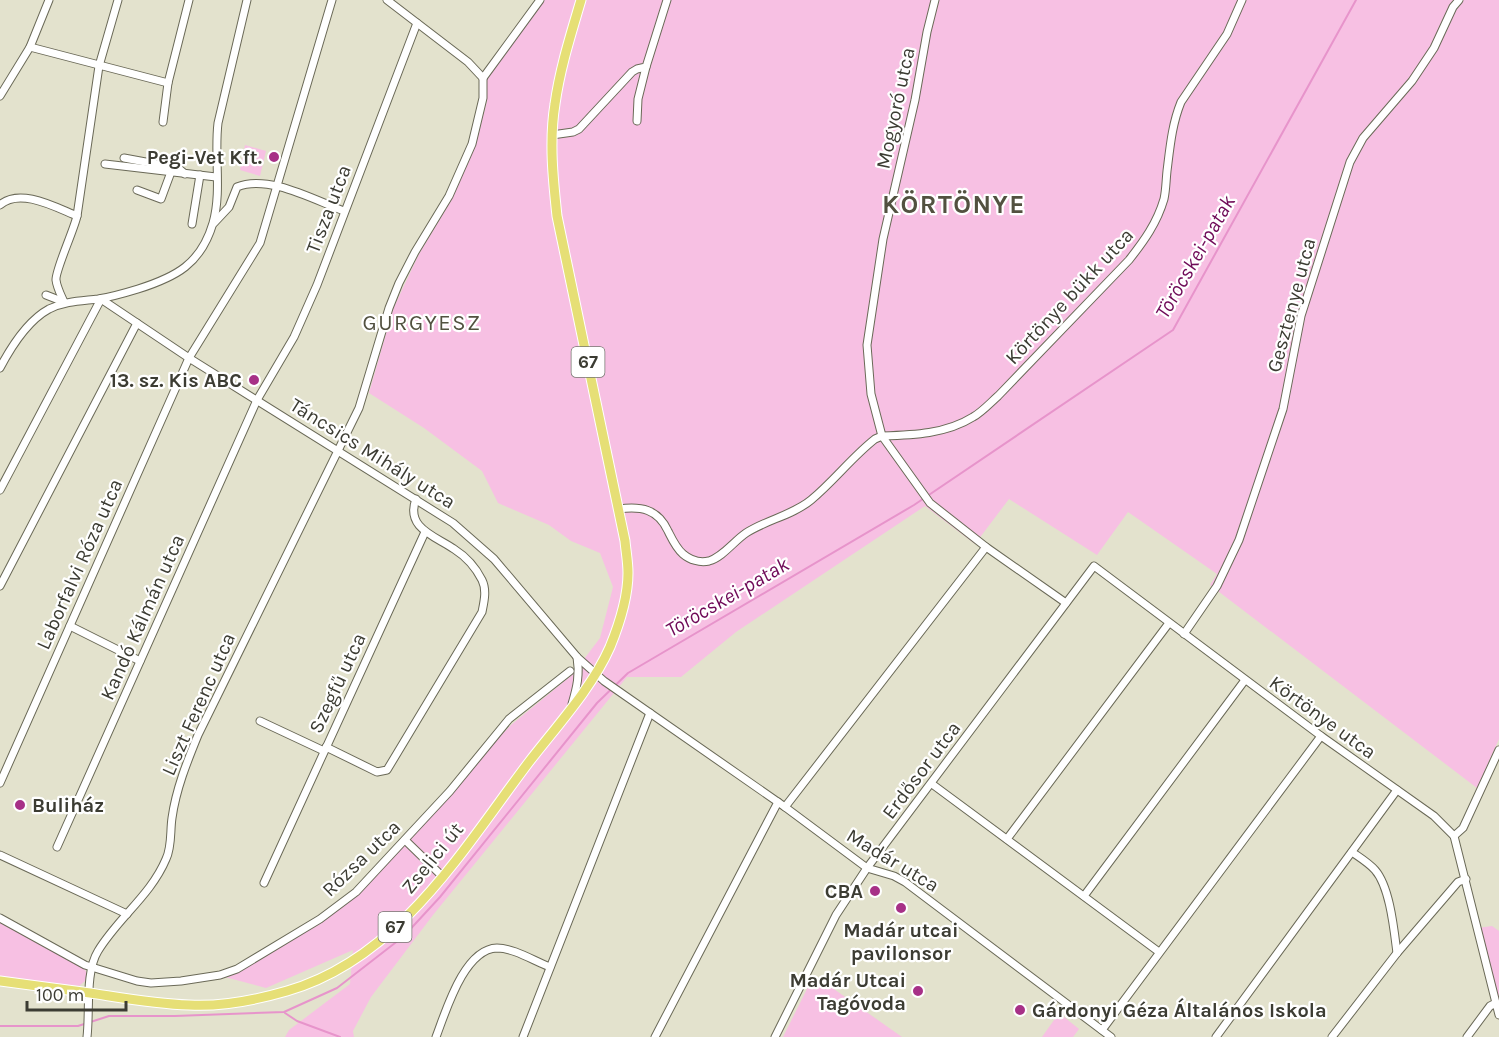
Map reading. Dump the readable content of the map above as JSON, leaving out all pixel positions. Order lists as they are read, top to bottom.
{
  "streets": {
    "main road": ["67", "Zselici út"],
    "street": [
      "Mogyoró utca",
      "Tisza utca",
      "Körtönye bükk utca",
      "Gesztenye utca",
      "Táncsics Mihály utca",
      "Laborfalvi Róza utca",
      "Kandó Kálmán utca",
      "Szegfű utca",
      "Liszt Ferenc utca",
      "Körtönye utca",
      "Erdősor utca",
      "Rózsa utca",
      "Madár utca"
    ]
  },
  "crossings": [
    ["Mogyoró utca", "Körtönye bükk utca"],
    ["Tisza utca", "Táncsics Mihály utca"],
    ["Tisza utca", "Kandó Kálmán utca"],
    ["Gesztenye utca", "Körtönye utca"],
    ["67", "Táncsics Mihály utca"],
    ["67", "Zselici út"],
    ["67", "Madár utca"],
    ["Táncsics Mihály utca", "Laborfalvi Róza utca"],
    ["Táncsics Mihály utca", "Kandó Kálmán utca"],
    ["Táncsics Mihály utca", "Liszt Ferenc utca"],
    ["Táncsics Mihály utca", "Madár utca"],
    ["Liszt Ferenc utca", "Rózsa utca"],
    ["Liszt Ferenc utca", "Zselici út"],
    ["Körtönye utca", "Erdősor utca"],
    ["Erdősor utca", "Madár utca"]
  ],
  "districts": ["KÖRTÖNYE", "GURGYESZ"],
  "water": ["Töröcskei-patak"],
  "places": [
    "Pegi-Vet Kft.",
    "13. sz. Kis ABC",
    "Buliház",
    "CBA",
    "Madár utcai pavilonsor",
    "Madár Utcai Tagóvoda",
    "Gárdonyi Géza Általános Iskola"
  ],
  "scale_bar": "100 m"
}
